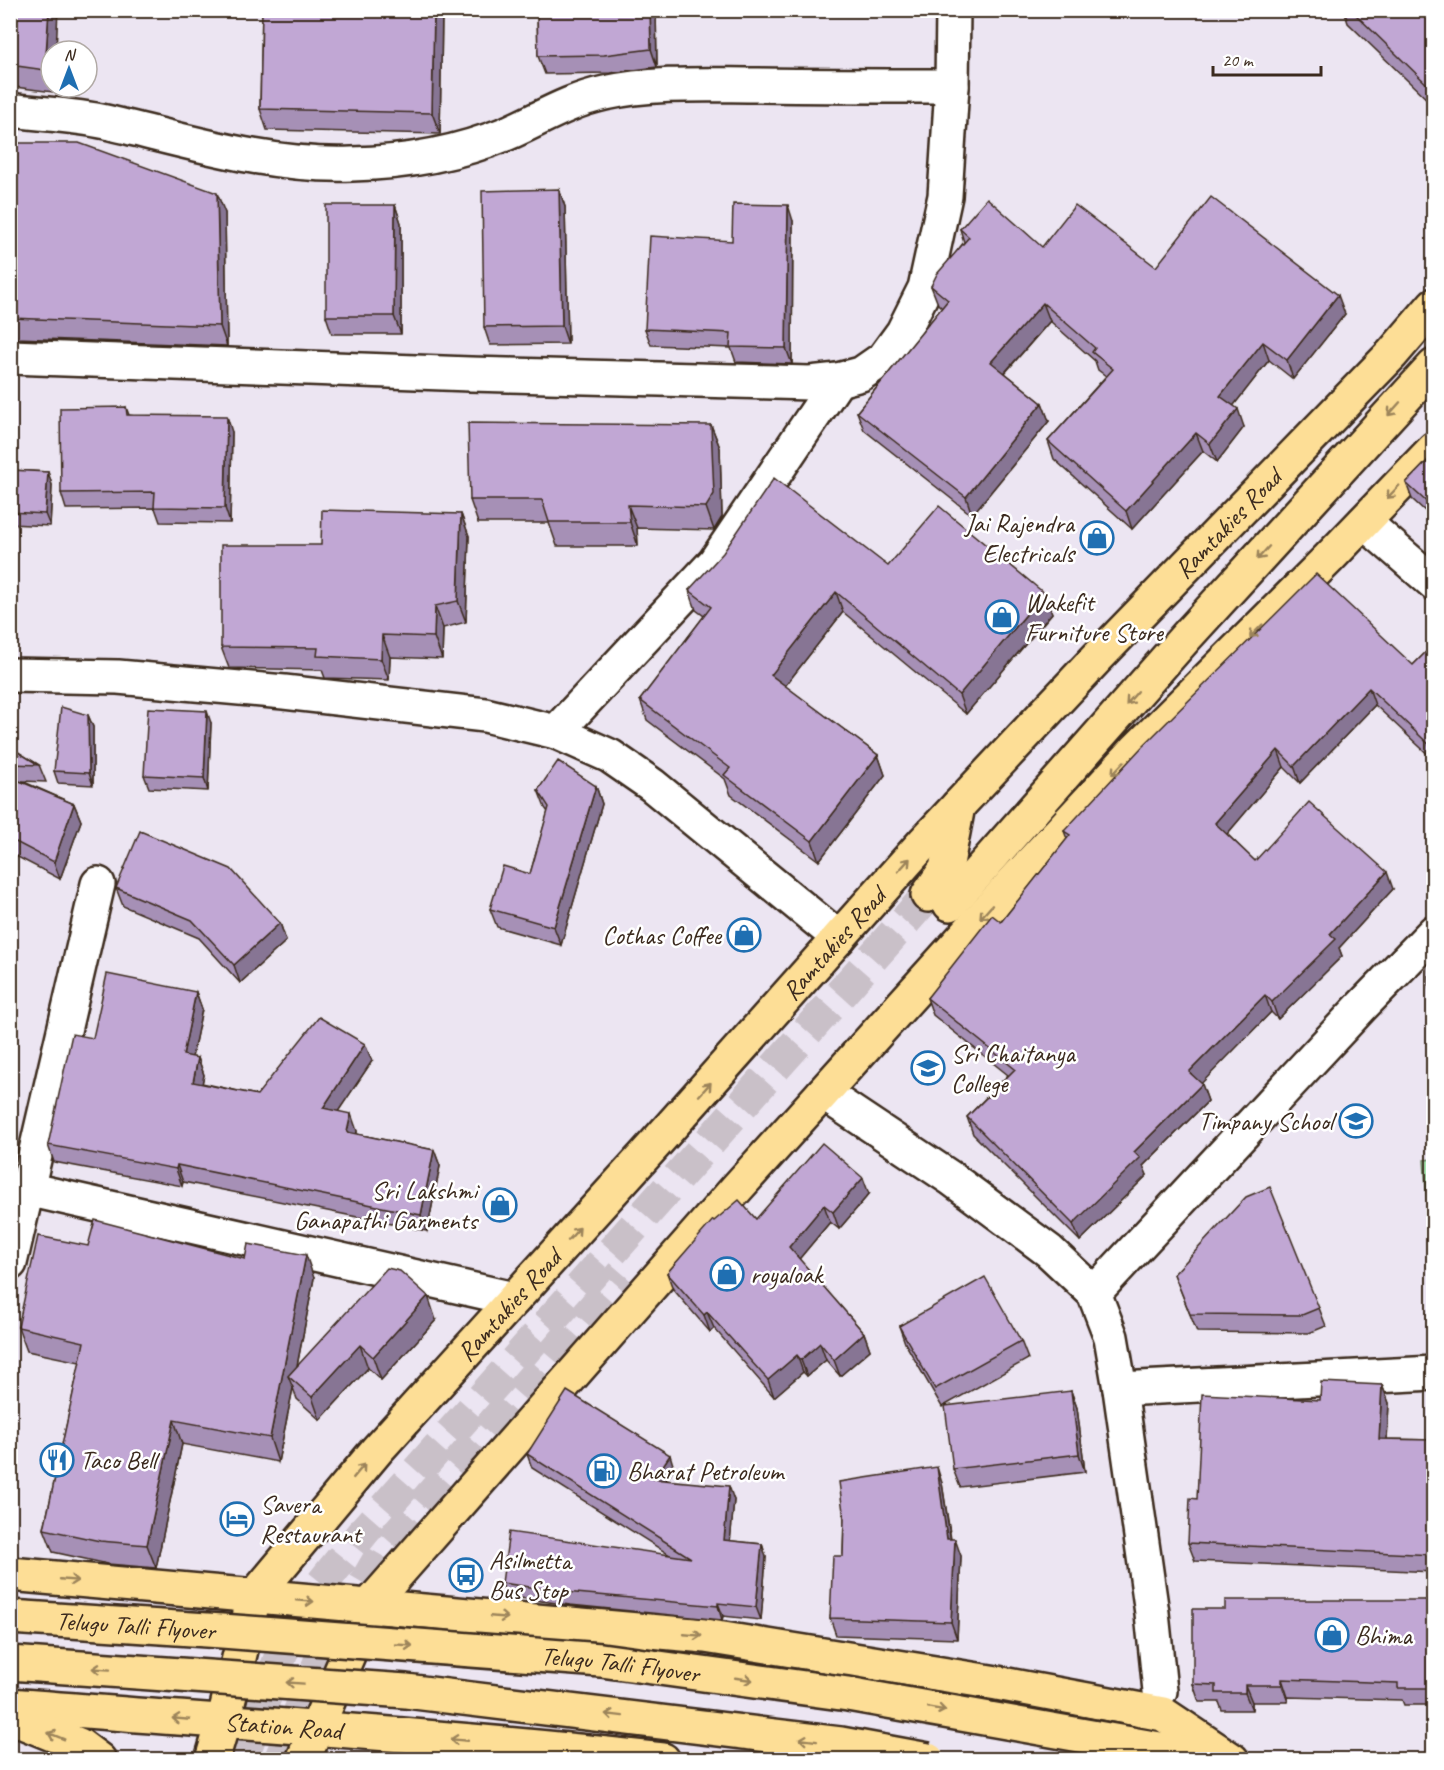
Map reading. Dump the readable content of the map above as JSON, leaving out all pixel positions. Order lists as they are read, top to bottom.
{
  "streets": {
    "main road": ["Ramtakies Road", "Telugu Talli Flyover", "Station Road"]
  },
  "places": {
    "shop": [
      "Jai Rajendra Electricals",
      "Wakefit Furniture Store",
      "Cothas Coffee",
      "Sri Lakshmi Ganapathi Garments",
      "royaloak",
      "Bhima"
    ],
    "school or university": ["Sri Chaitanya College", "Timpany School"],
    "restaurant": ["Taco Bell"],
    "fuel station": ["Bharat Petroleum"],
    "hotel": ["Savera Restaurant"],
    "bus stop": ["Asilmetta Bus Stop"]
  },
  "scale_bar": "20 m",
  "north": "top"
}
